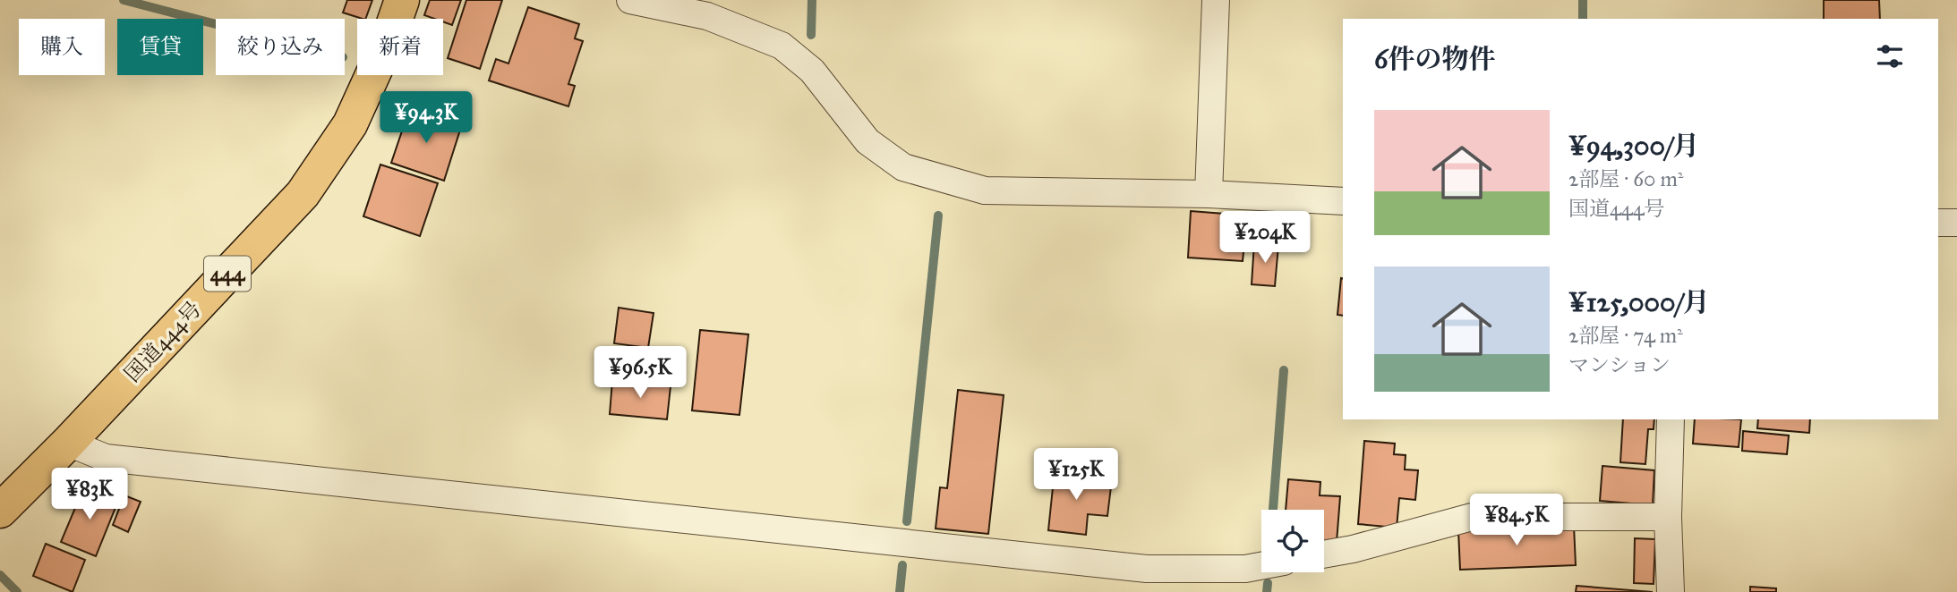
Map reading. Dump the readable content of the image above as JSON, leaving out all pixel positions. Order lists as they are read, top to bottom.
{
  "streets": {
    "highway": ["444", "国道444号"]
  },
  "page": {
    "chip": [
      "購入",
      "賃貸",
      "絞り込み",
      "新着"
    ],
    "heading": "6件の物件",
    "price": [
      "¥94.3K",
      "¥204K",
      "¥96.5K",
      "¥125K",
      "¥83K",
      "¥84.5K"
    ],
    "list": [
      {
        "name": "¥94,300/月",
        "note": "2部屋 · 60 m² · 国道444号"
      },
      {
        "name": "¥125,000/月",
        "note": "2部屋 · 74 m² · マンション"
      }
    ]
  }
}
